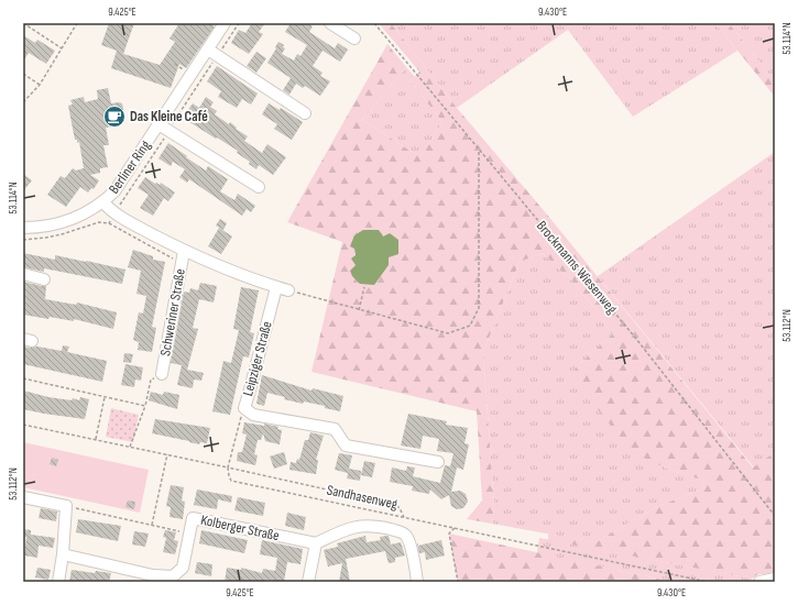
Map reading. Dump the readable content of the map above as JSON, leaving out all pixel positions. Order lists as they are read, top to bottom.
{
  "streets": {
    "street": [
      "Berliner Ring",
      "Schweriner Straße",
      "Leipziger Straße",
      "Kolberger Straße"
    ],
    "path": ["Brockmanns Wiesenweg", "Sandhasenweg"]
  },
  "places": {
    "cafe": ["Das Kleine Café"]
  },
  "coordinates": [
    "9.425°E",
    "9.430°E",
    "53.114°N",
    "53.112°N"
  ]
}
